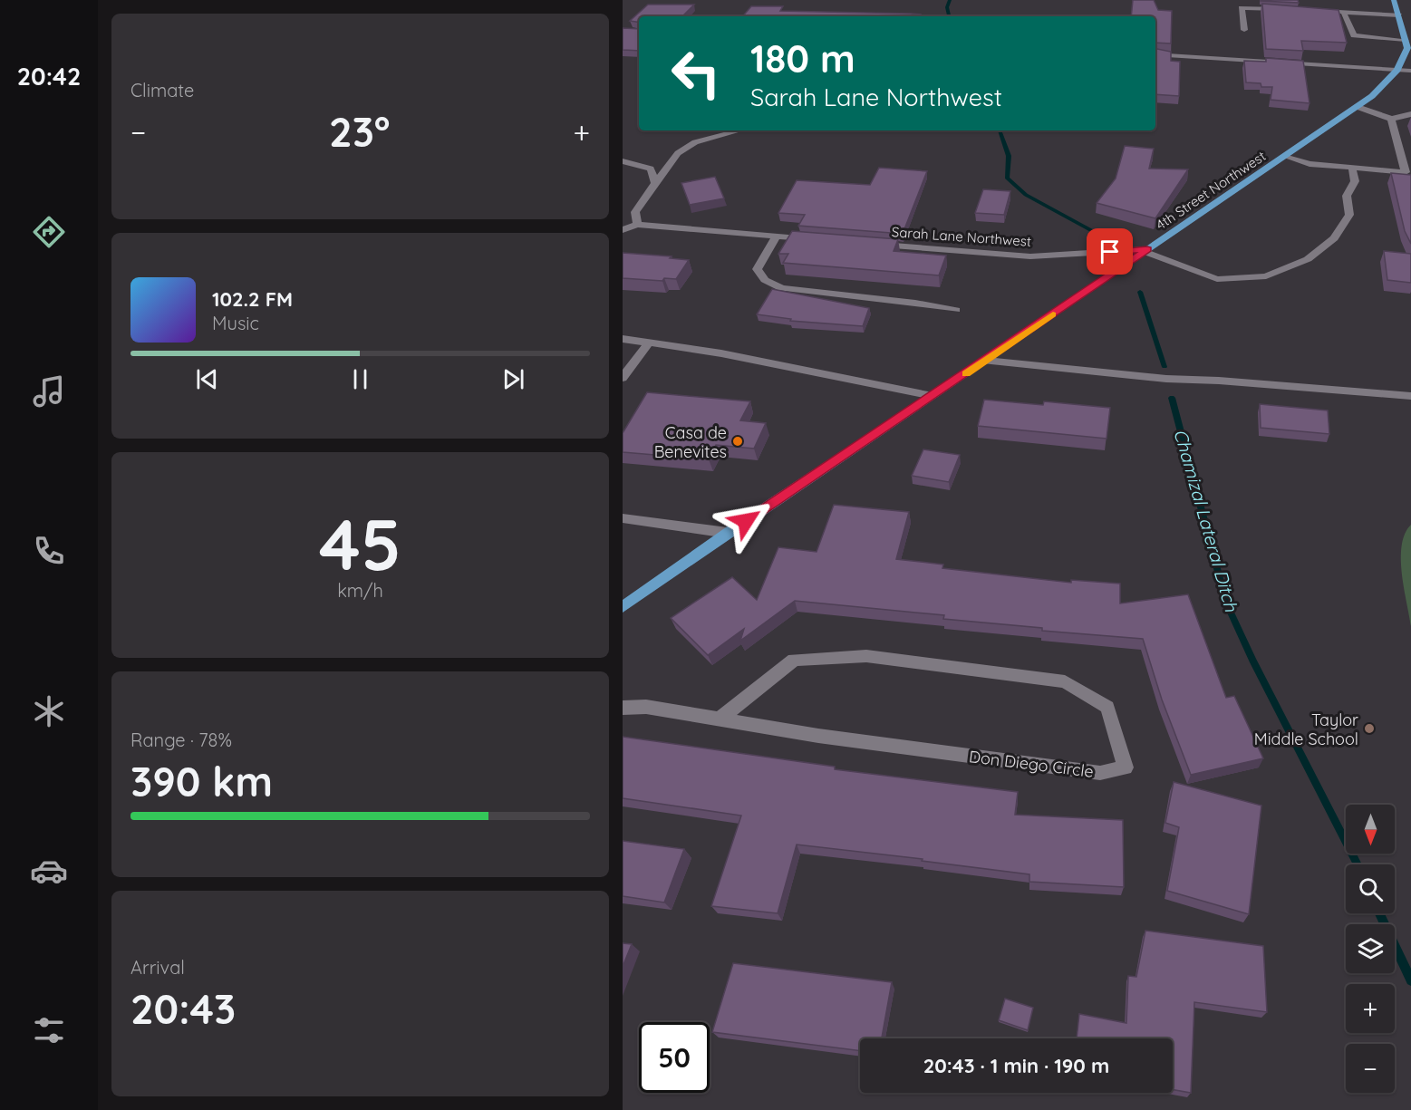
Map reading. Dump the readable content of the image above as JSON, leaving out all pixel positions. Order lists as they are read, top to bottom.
{
  "streets": {
    "main road": ["4th Street Northwest"],
    "street": ["Sarah Lane Northwest", "Don Diego Circle"]
  },
  "crossings": [
    ["4th Street Northwest", "Sarah Lane Northwest"]
  ],
  "water": ["Chamizal Lateral Ditch"],
  "places": ["Casa de Benevites", "Taylor Middle School"],
  "north": "bottom",
  "page": {
    "tabs": "20:42",
    "tile": [
      "Climate",
      ["45", "km/h"],
      ["Range · 78%", "390 km"],
      ["Arrival", "20:43"]
    ],
    "turn": ["180 m", "Sarah Lane Northwest"],
    "heat": ["−", "23°", "+"],
    "song": ["102.2 FM", "Music"],
    "map_buttons": ["+", "−"],
    "limit": "50",
    "trip": "20:43 · 1 min · 190 m"
  }
}
